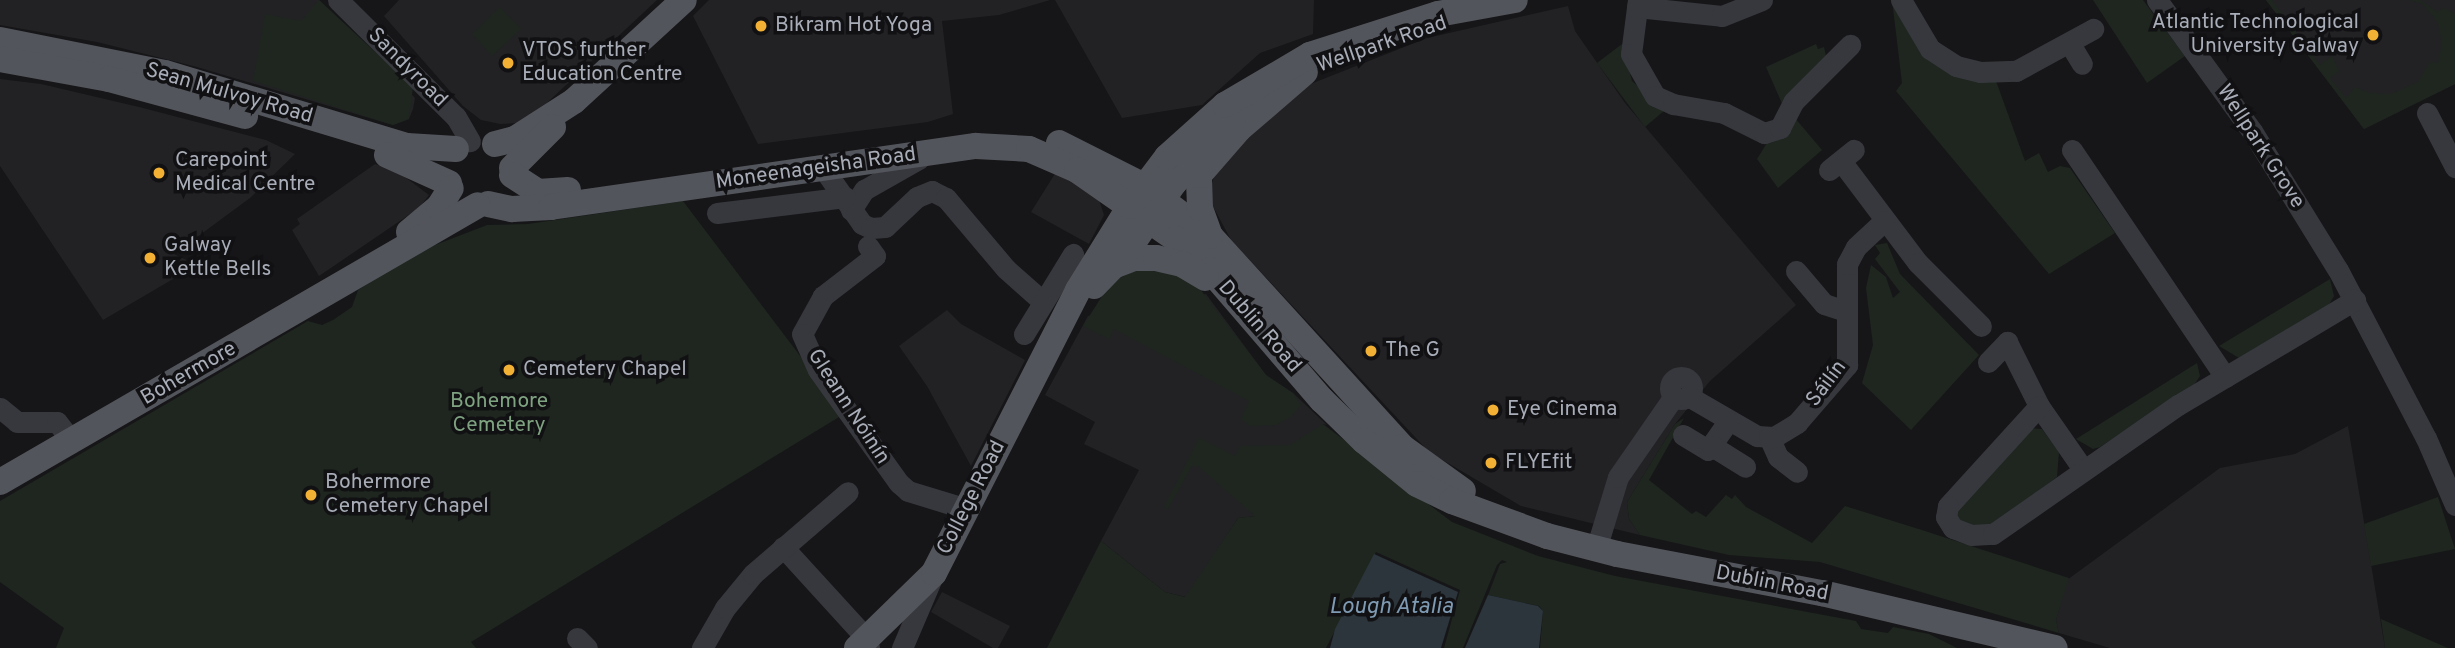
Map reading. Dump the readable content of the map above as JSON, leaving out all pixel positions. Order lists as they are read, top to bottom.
{
  "streets": {
    "main road": [
      "Wellpark Road",
      "Sean Mulvoy Road",
      "Moneenageisha Road",
      "Dublin Road",
      "Bohermore",
      "College Road"
    ],
    "street": [
      "Sandyroad",
      "Wellpark Grove",
      "Sáilín",
      "Gleann Nóinín"
    ]
  },
  "crossings": [
    ["Wellpark Road", "Moneenageisha Road"],
    ["Wellpark Road", "Dublin Road"],
    ["Wellpark Road", "College Road"],
    ["Sandyroad", "Sean Mulvoy Road"],
    ["Sandyroad", "Moneenageisha Road"],
    ["Sandyroad", "Bohermore"],
    ["Sean Mulvoy Road", "Moneenageisha Road"],
    ["Sean Mulvoy Road", "Bohermore"],
    ["Moneenageisha Road", "Dublin Road"],
    ["Moneenageisha Road", "Bohermore"],
    ["Moneenageisha Road", "College Road"],
    ["Dublin Road", "College Road"],
    ["Gleann Nóinín", "College Road"]
  ],
  "water": ["Lough Atalia"],
  "parks": ["Bohemore Cemetery"],
  "places": [
    "Bikram Hot Yoga",
    "Atlantic Technological University Galway",
    "VTOS further Education Centre",
    "Carepoint Medical Centre",
    "Galway Kettle Bells",
    "The G",
    "Cemetery Chapel",
    "Eye Cinema",
    "FLYEfit",
    "Bohermore Cemetery Chapel"
  ]
}
